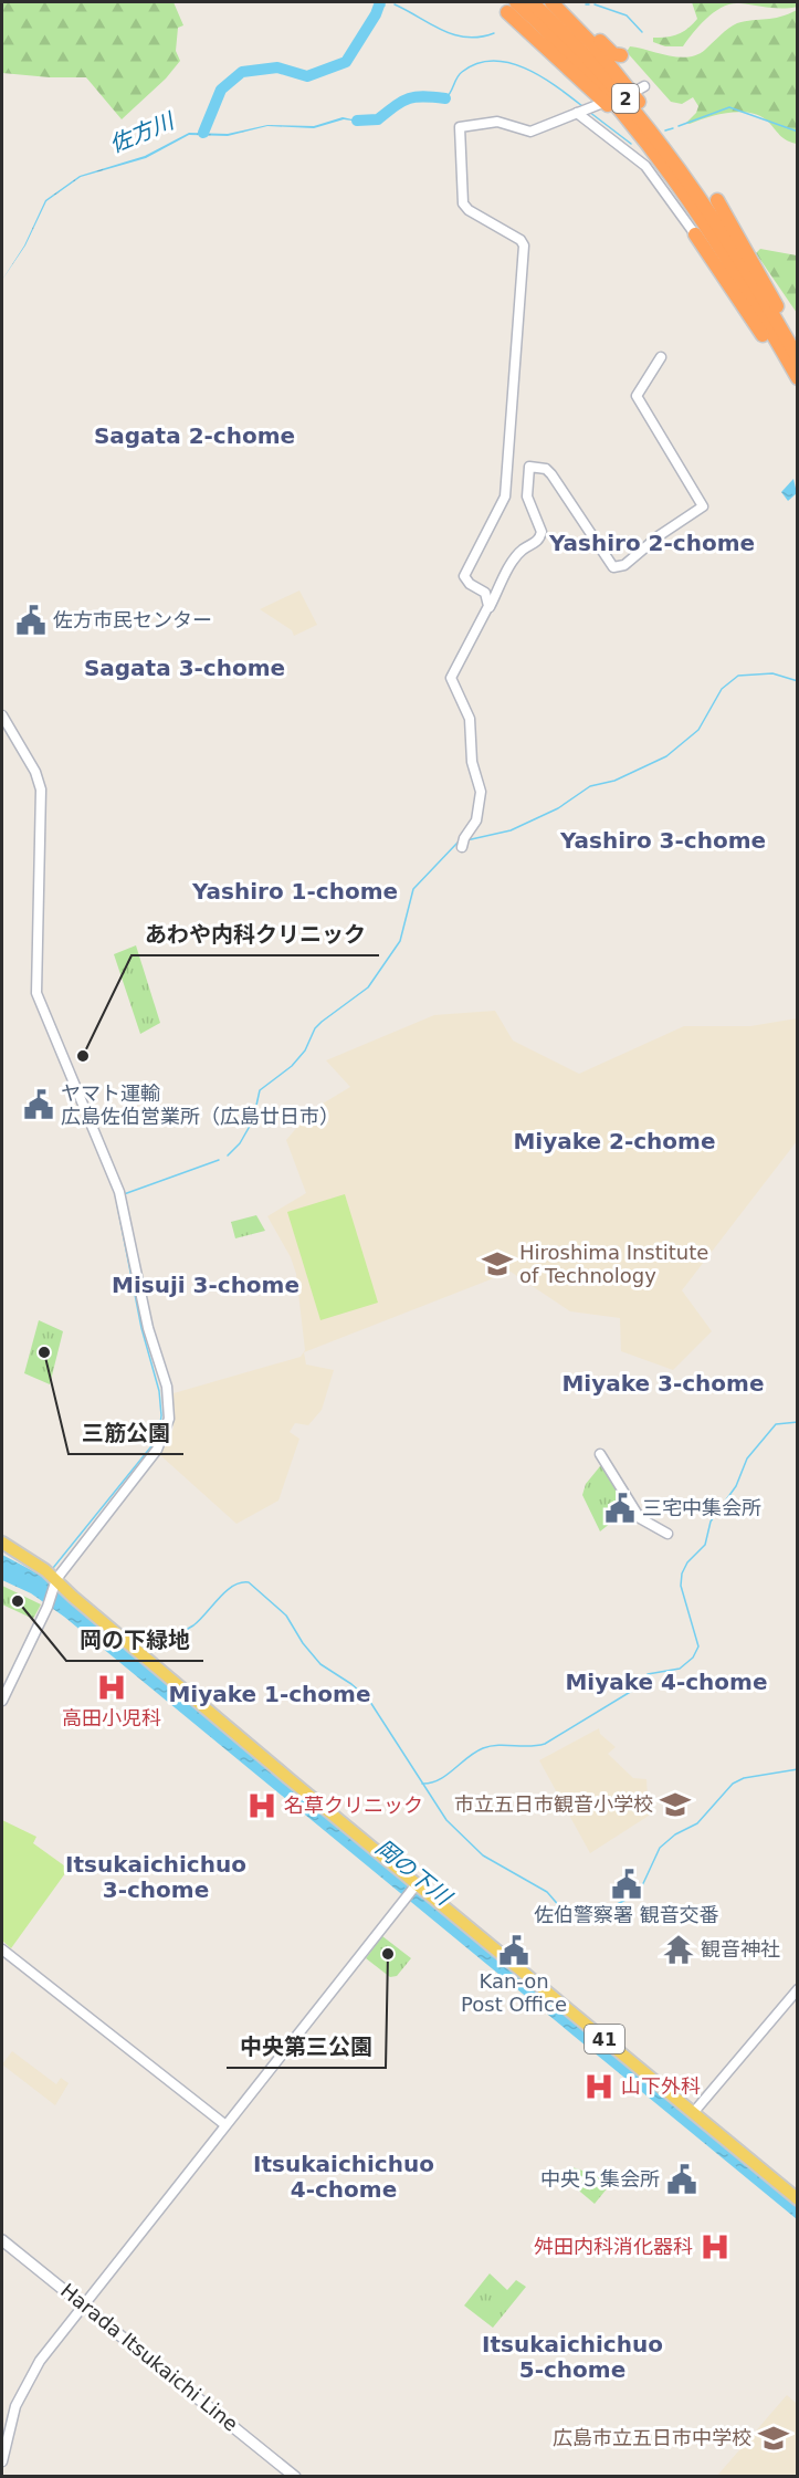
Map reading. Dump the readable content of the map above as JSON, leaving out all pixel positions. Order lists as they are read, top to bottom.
{
  "streets": {
    "highway": ["2"],
    "main road": ["41", "Harada Itsukaichi Line"]
  },
  "districts": [
    "Sagata 2-chome",
    "Yashiro 2-chome",
    "Sagata 3-chome",
    "Yashiro 3-chome",
    "Yashiro 1-chome",
    "Miyake 2-chome",
    "Misuji 3-chome",
    "Miyake 3-chome",
    "Miyake 4-chome",
    "Miyake 1-chome",
    "Itsukaichichuo 3-chome",
    "Itsukaichichuo 4-chome",
    "Itsukaichichuo 5-chome"
  ],
  "water": ["佐方川", "岡の下川"],
  "places": {
    "public building": [
      "佐方市民センター",
      "ヤマト運輸 広島佐伯営業所（広島廿日市）",
      "三宅中集会所",
      "佐伯警察署 観音交番",
      "Kan-on Post Office",
      "中央５集会所"
    ],
    "other": [
      "あわや内科クリニック",
      "三筋公園",
      "岡の下緑地",
      "中央第三公園"
    ],
    "school or university": ["Hiroshima Institute of Technology", "市立五日市観音小学校", "広島市立五日市中学校"],
    "hospital": [
      "高田小児科",
      "名草クリニック",
      "山下外科",
      "舛田内科消化器科"
    ],
    "temple": ["観音神社"]
  }
}
